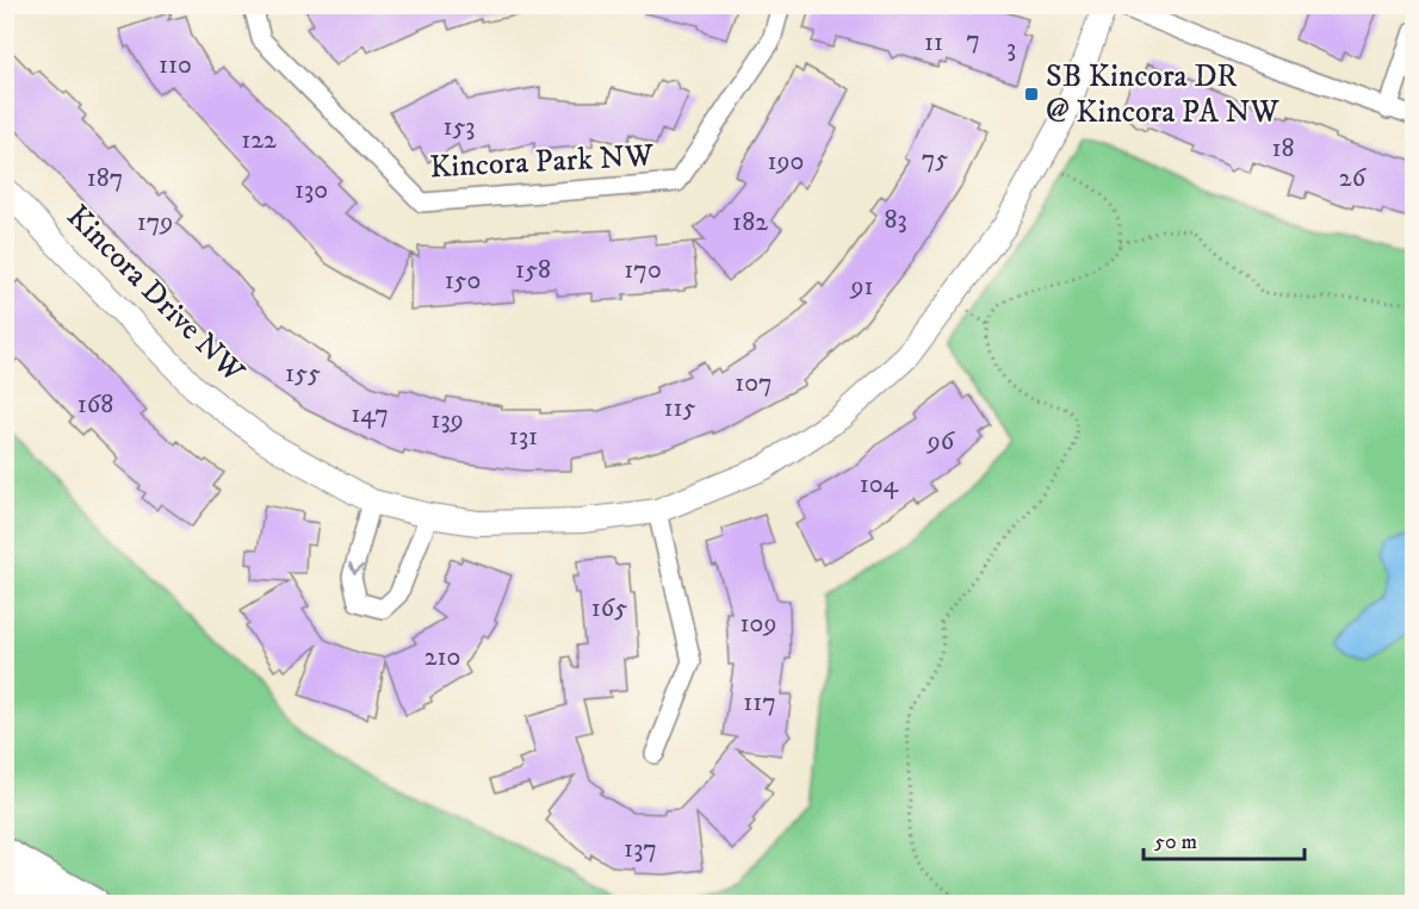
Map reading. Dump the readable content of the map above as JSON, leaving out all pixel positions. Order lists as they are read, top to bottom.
{
  "streets": {
    "street": ["Kincora Park NW", "Kincora Drive NW"]
  },
  "places": {
    "transit": ["SB Kincora DR @ Kincora PA NW"]
  },
  "house_numbers": [
    "7",
    "11",
    "3",
    "110",
    "153",
    "122",
    "18",
    "75",
    "190",
    "187",
    "26",
    "130",
    "83",
    "179",
    "182",
    "158",
    "170",
    "150",
    "91",
    "155",
    "107",
    "168",
    "115",
    "147",
    "139",
    "131",
    "96",
    "104",
    "165",
    "109",
    "210",
    "117",
    "137"
  ],
  "scale_bar": "50 m"
}
